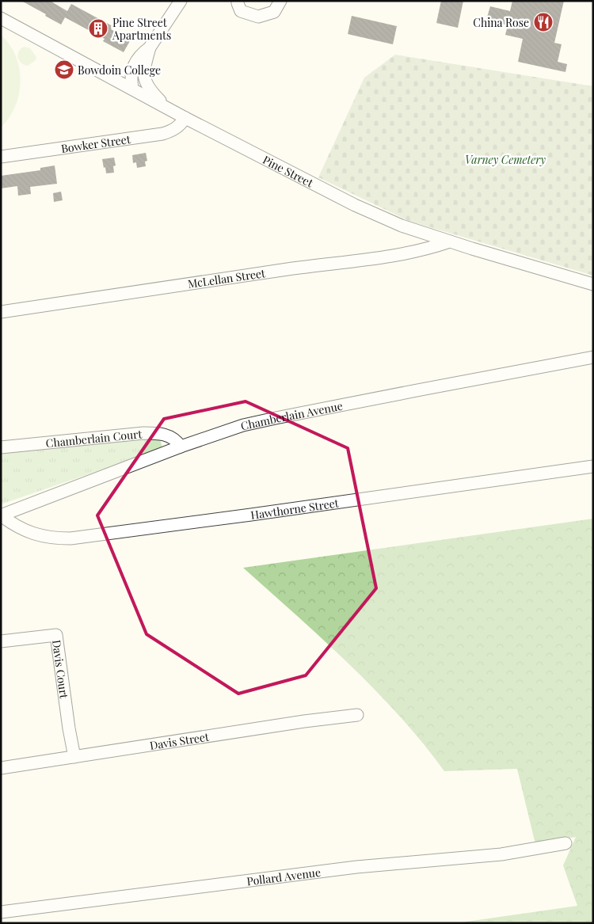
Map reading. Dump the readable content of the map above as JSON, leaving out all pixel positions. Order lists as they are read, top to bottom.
{
  "streets": {
    "street": [
      "Bowker Street",
      "Pine Street",
      "McLellan Street",
      "Chamberlain Avenue",
      "Chamberlain Court",
      "Hawthorne Street",
      "Davis Court",
      "Davis Street",
      "Pollard Avenue"
    ]
  },
  "crossings": [
    ["Bowker Street", "Pine Street"],
    ["Pine Street", "McLellan Street"],
    ["Chamberlain Avenue", "Chamberlain Court"],
    ["Chamberlain Avenue", "Hawthorne Street"],
    ["Davis Court", "Davis Street"]
  ],
  "parks": ["Varney Cemetery"],
  "places": {
    "restaurant": ["China Rose"],
    "building": ["Pine Street Apartments"],
    "school or university": ["Bowdoin College"]
  }
}
